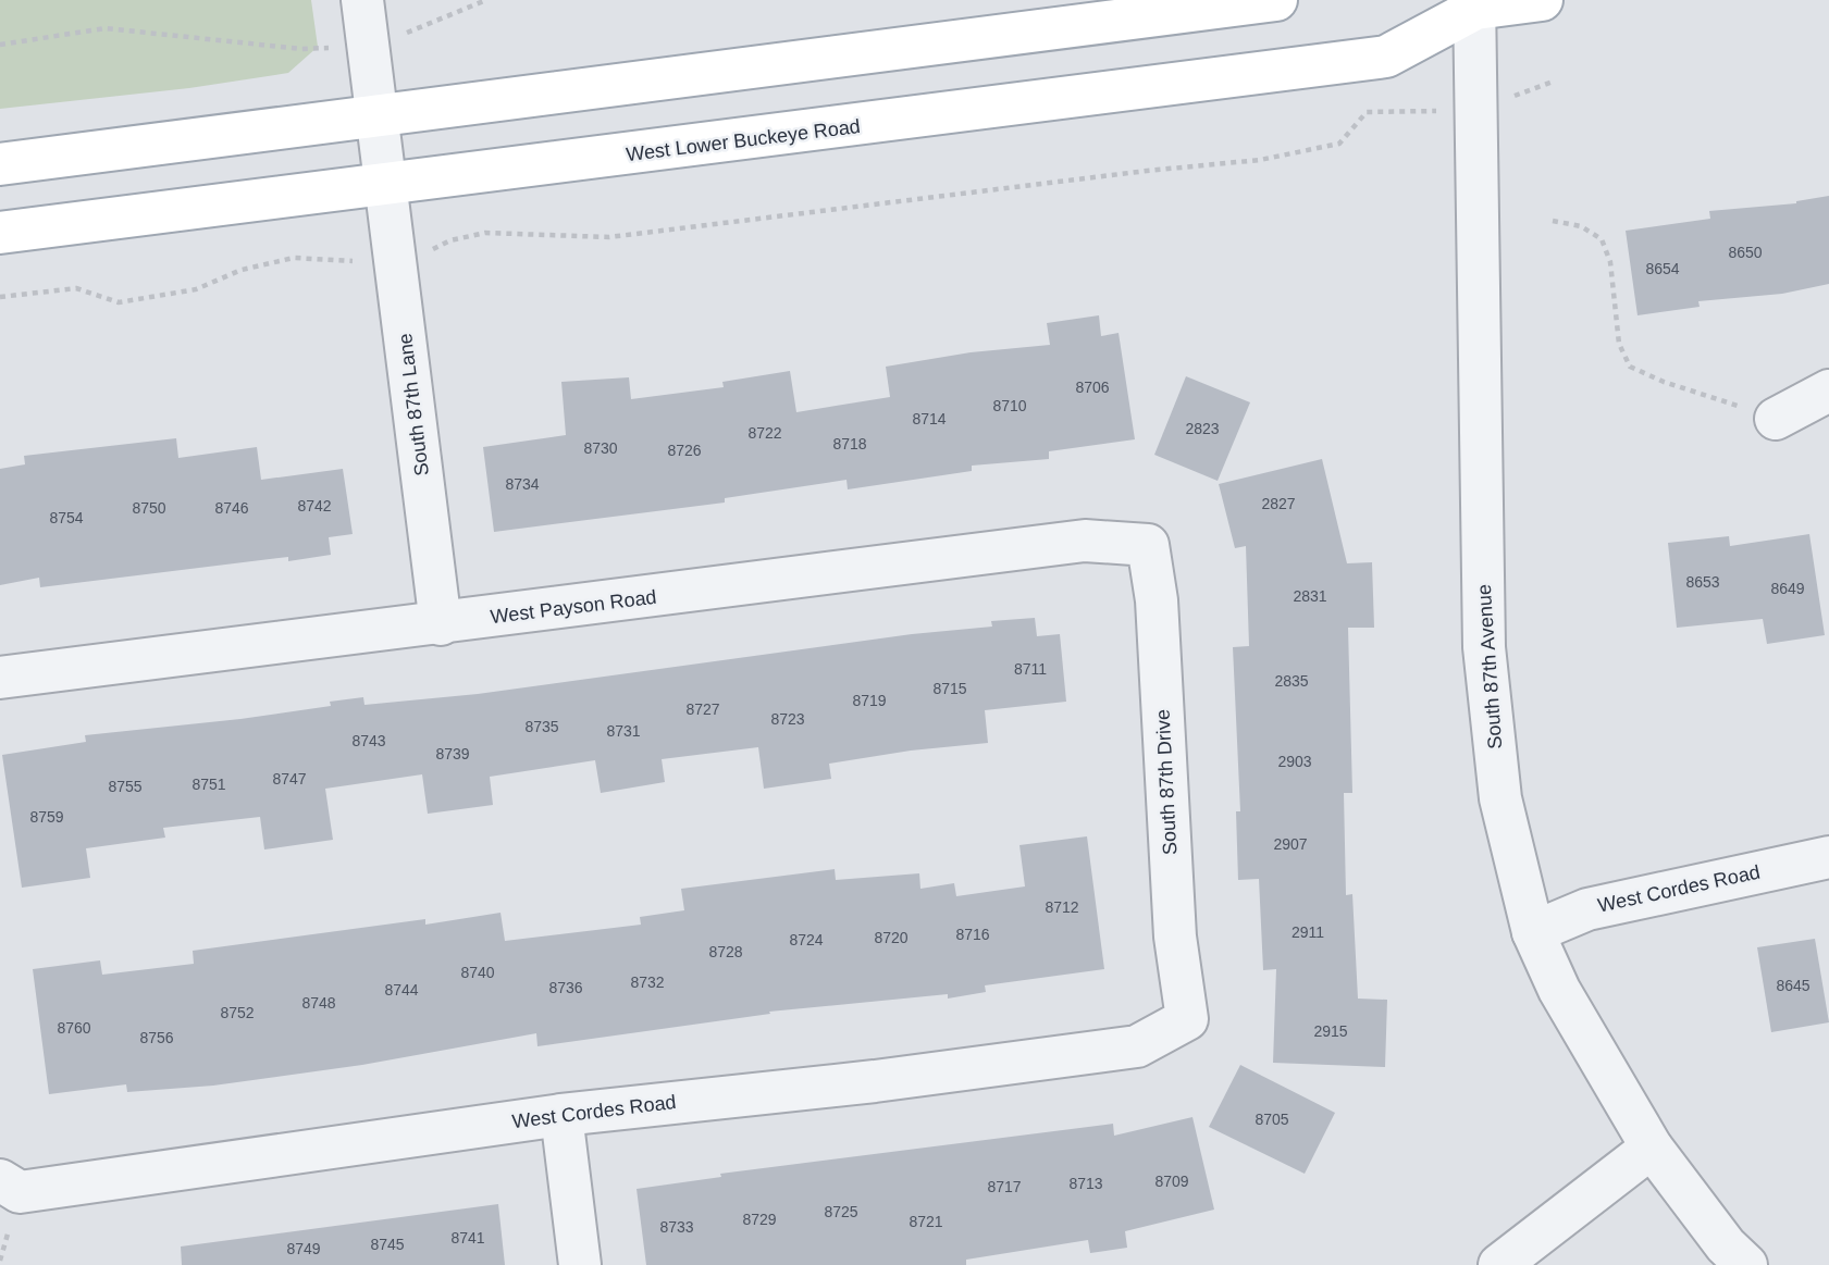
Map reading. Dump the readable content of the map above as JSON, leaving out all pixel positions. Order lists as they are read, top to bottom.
{
  "streets": {
    "main road": ["West Lower Buckeye Road"],
    "street": [
      "South 87th Lane",
      "West Payson Road",
      "South 87th Avenue",
      "South 87th Drive",
      "West Cordes Road"
    ]
  },
  "crossings": [
    ["West Lower Buckeye Road", "South 87th Lane"],
    ["West Lower Buckeye Road", "South 87th Avenue"],
    ["South 87th Lane", "West Payson Road"],
    ["West Payson Road", "South 87th Drive"],
    ["South 87th Avenue", "West Cordes Road"],
    ["South 87th Drive", "West Cordes Road"]
  ],
  "house_numbers": [
    "8650",
    "8654",
    "8706",
    "8710",
    "8714",
    "2823",
    "8722",
    "8718",
    "8730",
    "8726",
    "8734",
    "2827",
    "8742",
    "8750",
    "8746",
    "8754",
    "8653",
    "8649",
    "2831",
    "8711",
    "2835",
    "8715",
    "8719",
    "8727",
    "8723",
    "8735",
    "8731",
    "8743",
    "8739",
    "2903",
    "8747",
    "8751",
    "8755",
    "8759",
    "2907",
    "8712",
    "2911",
    "8716",
    "8720",
    "8724",
    "8728",
    "8740",
    "8732",
    "8645",
    "8736",
    "8744",
    "8748",
    "8752",
    "8760",
    "2915",
    "8756",
    "8705",
    "8709",
    "8713",
    "8717",
    "8725",
    "8729",
    "8721",
    "8733",
    "8741",
    "8745",
    "8749"
  ]
}
